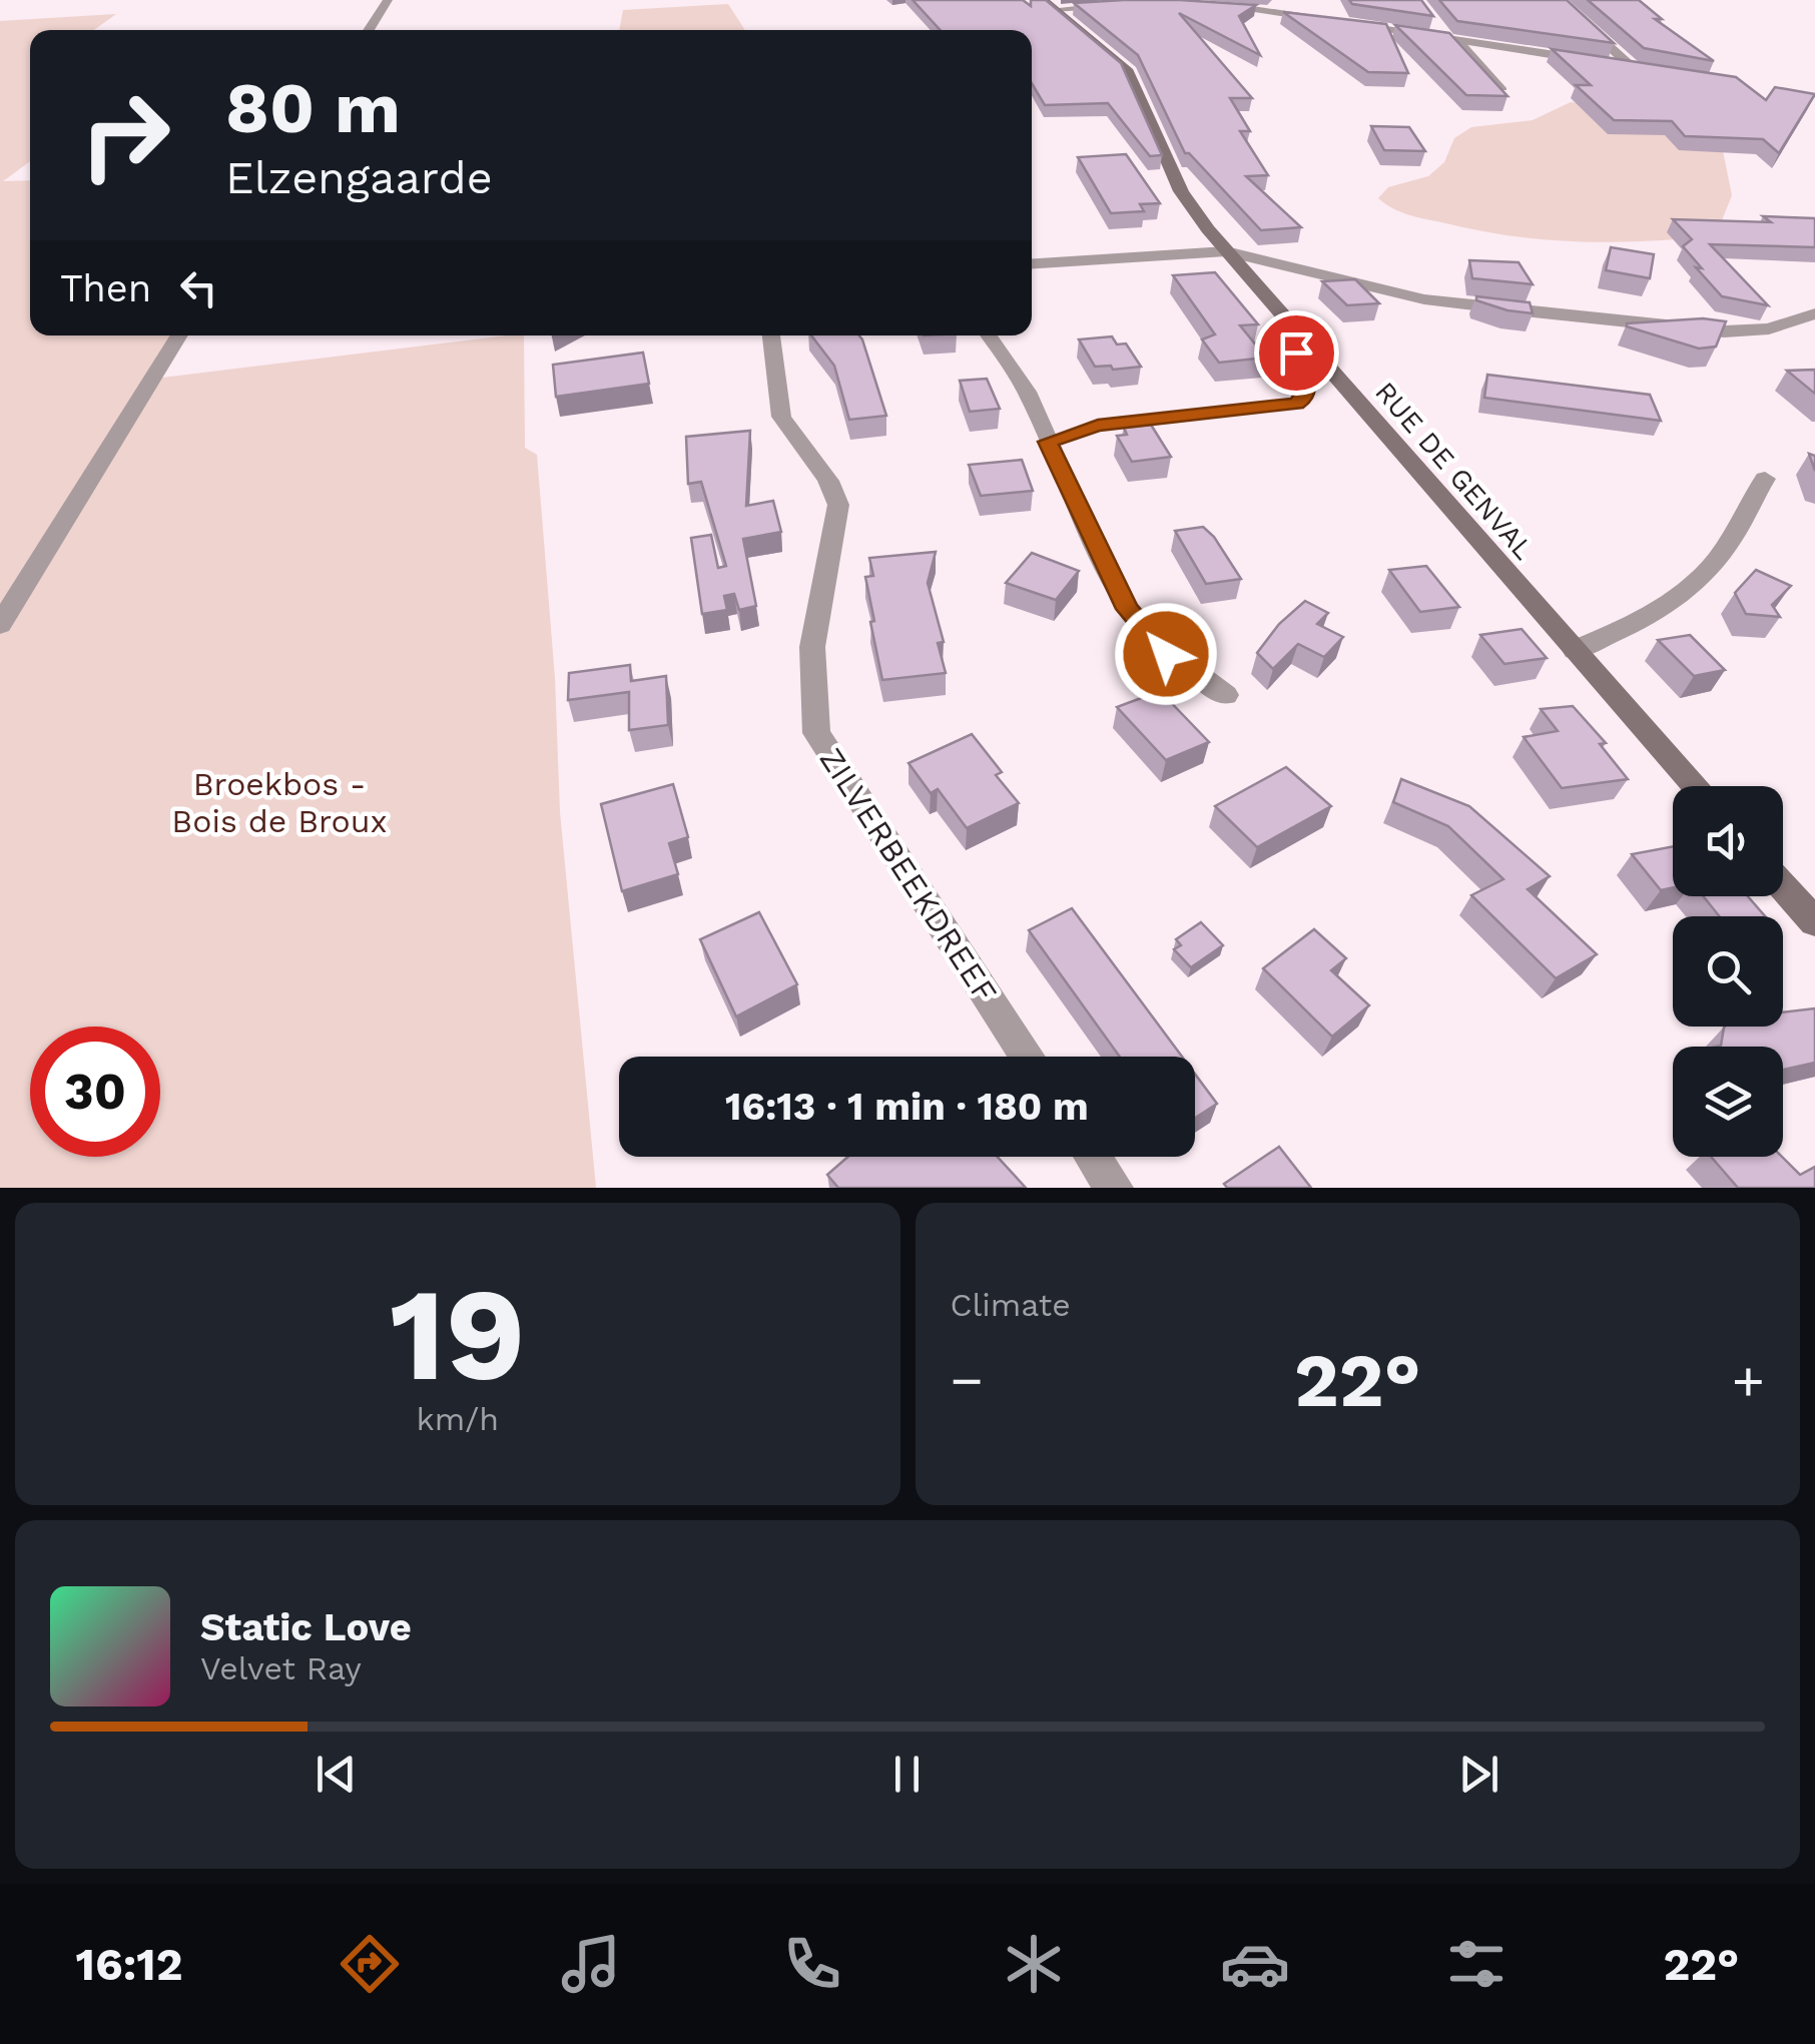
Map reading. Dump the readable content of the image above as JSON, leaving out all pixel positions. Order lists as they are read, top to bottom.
{
  "streets": {
    "street": ["RUE DE GENVAL", "ZILVERBEEKDREEF"]
  },
  "parks": ["Broekbos - Bois de Broux"],
  "page": {
    "turn": ["80 m", "Elzengaarde"],
    "then": "Then",
    "limit": "30",
    "trip": "16:13 · 1 min · 180 m",
    "tile": [
      ["19", "km/h"],
      "Climate"
    ],
    "heat": ["−", "22°", "+"],
    "song": ["Static Love", "Velvet Ray"],
    "tabs": ["16:12", "22°"]
  }
}
